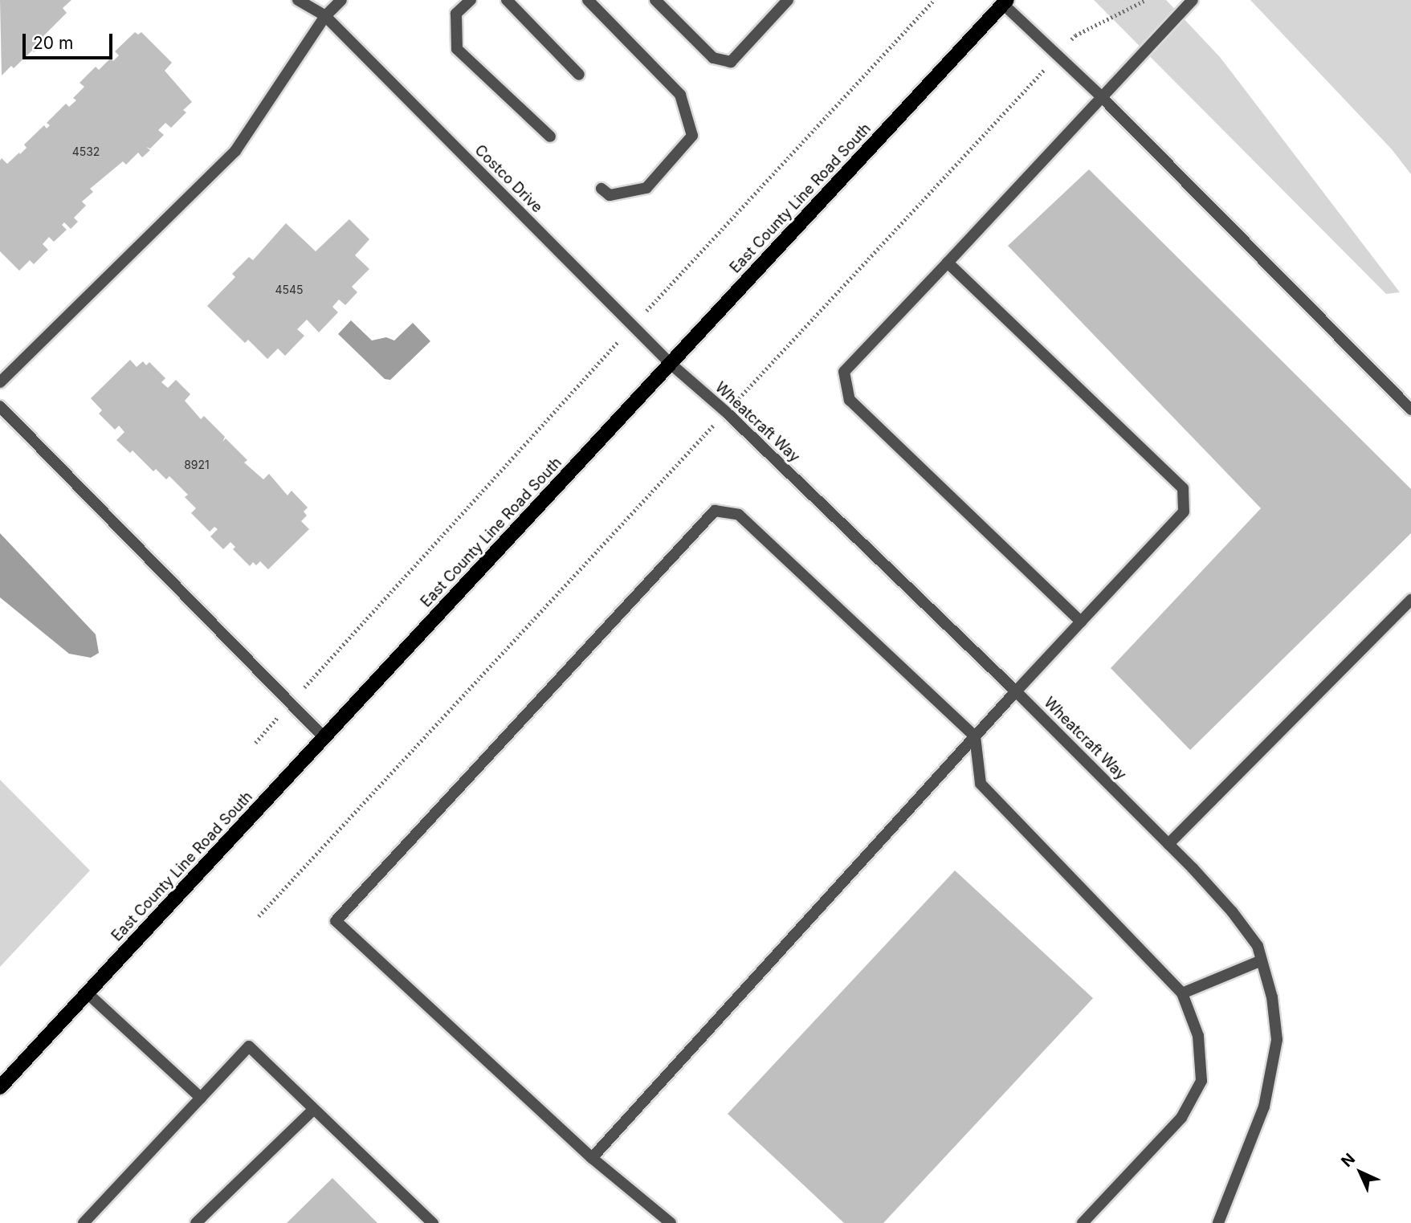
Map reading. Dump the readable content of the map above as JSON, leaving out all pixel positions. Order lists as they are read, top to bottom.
{
  "streets": {
    "main road": ["East County Line Road South"],
    "lane": ["Costco Drive", "Wheatcraft Way"]
  },
  "crossings": [
    ["Costco Drive", "East County Line Road South"],
    ["Costco Drive", "Wheatcraft Way"],
    ["East County Line Road South", "Wheatcraft Way"]
  ],
  "house_numbers": ["4532", "4545", "8921"],
  "scale_bar": "20 m",
  "north": "top left"
}
